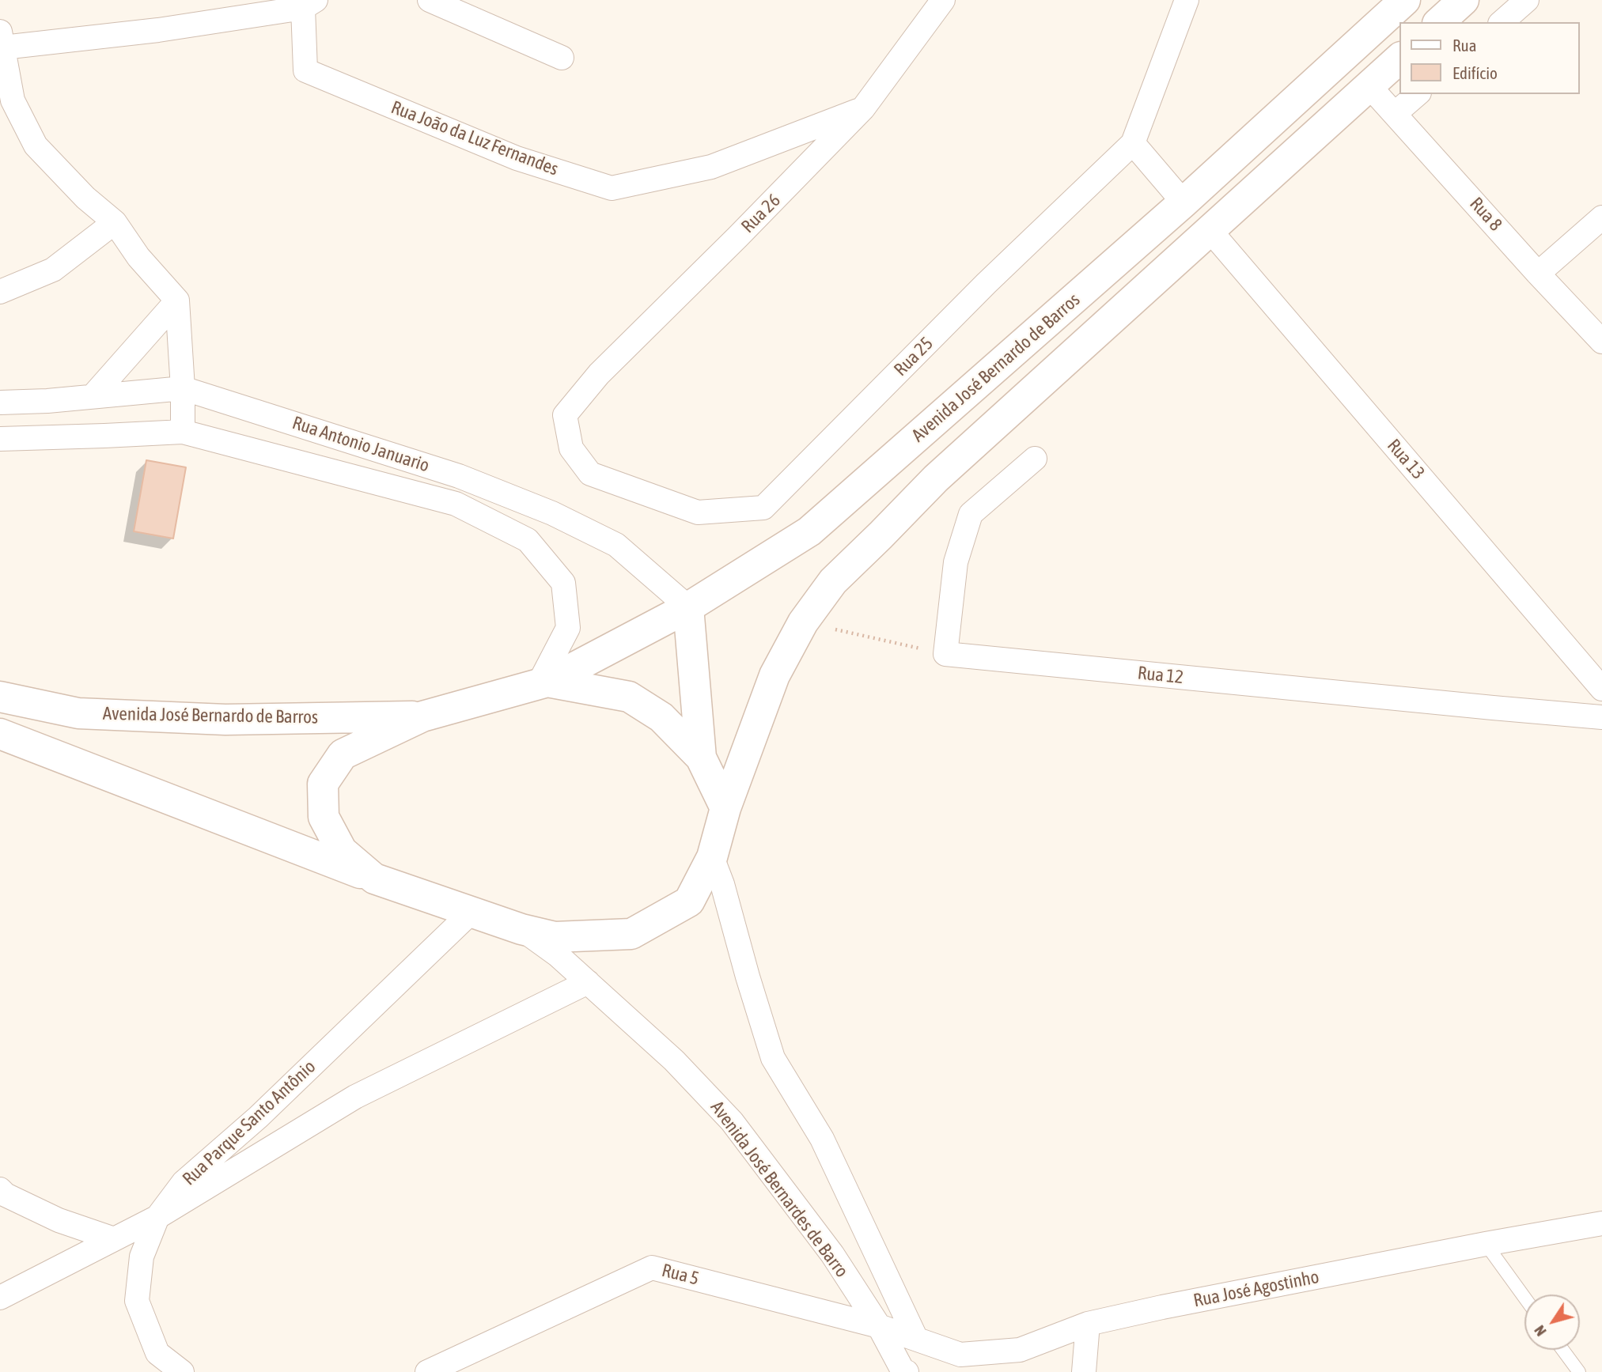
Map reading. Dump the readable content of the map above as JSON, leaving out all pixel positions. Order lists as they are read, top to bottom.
{
  "streets": {
    "main road": ["Avenida José Bernardo de Barros"],
    "street": [
      "Rua João da Luz Fernandes",
      "Rua 26",
      "Rua 8",
      "Rua 25",
      "Rua Antonio Januario",
      "Rua 13",
      "Rua 12",
      "Rua Parque Santo Antônio",
      "Avenida José Bernardes de Barro",
      "Rua 5",
      "Rua José Agostinho"
    ]
  },
  "crossings": [
    ["Rua João da Luz Fernandes", "Rua 26"],
    ["Rua 26", "Rua 25"],
    ["Avenida José Bernardo de Barros", "Rua Antonio Januario"],
    ["Avenida José Bernardes de Barro", "Rua 5"],
    ["Rua 5", "Rua José Agostinho"]
  ],
  "legend": ["Rua", "Edifício"],
  "north": "bottom left"
}
